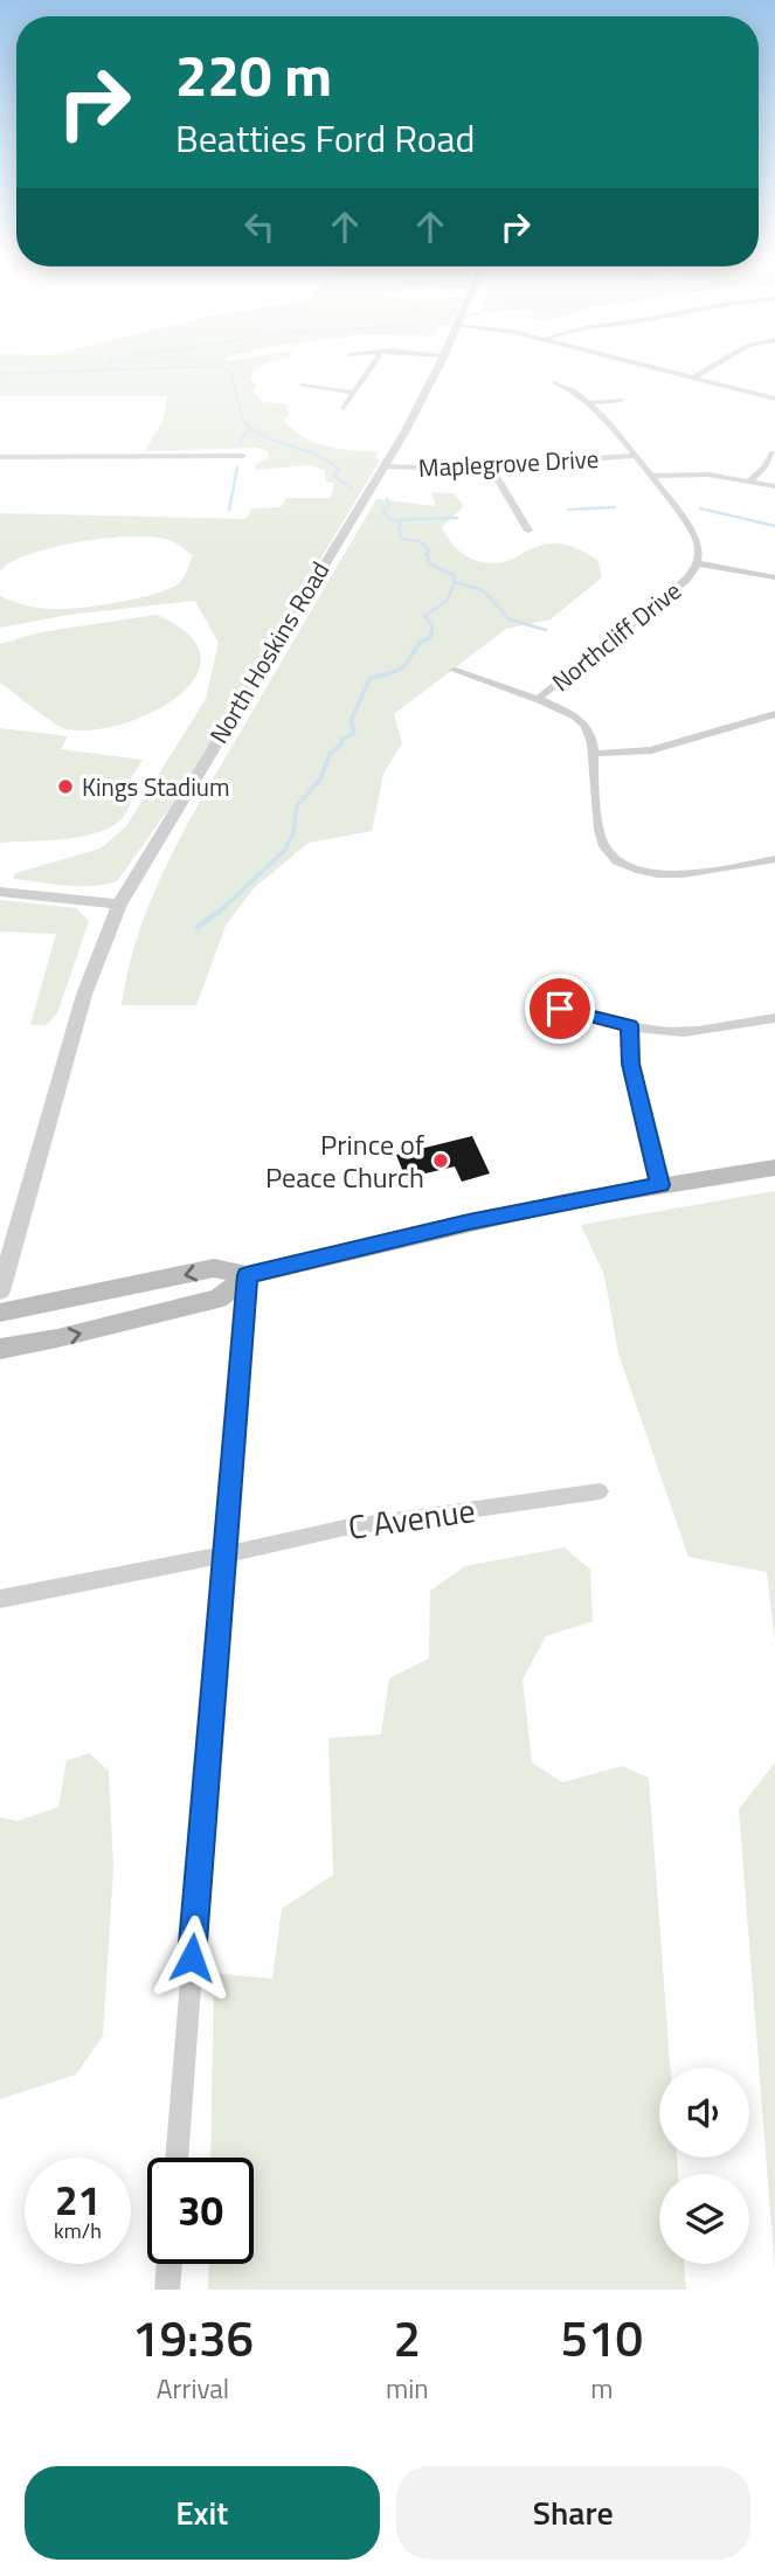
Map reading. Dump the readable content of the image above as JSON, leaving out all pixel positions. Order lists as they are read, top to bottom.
{
  "streets": {
    "street": [
      "Maplegrove Drive",
      "Northcliff Drive",
      "North Hoskins Road",
      "C Avenue"
    ]
  },
  "crossings": [
    ["Maplegrove Drive", "Northcliff Drive"],
    ["Maplegrove Drive", "North Hoskins Road"]
  ],
  "places": ["Kings Stadium", "Prince of Peace Church"],
  "page": {
    "turn": ["220 m", "Beatties Ford Road"],
    "speed": "21 km/h",
    "limit": "30",
    "eta": [
      "19:36",
      "Arrival",
      "2",
      "min",
      "510",
      "m"
    ],
    "buttons": ["Exit", "Share"]
  }
}
